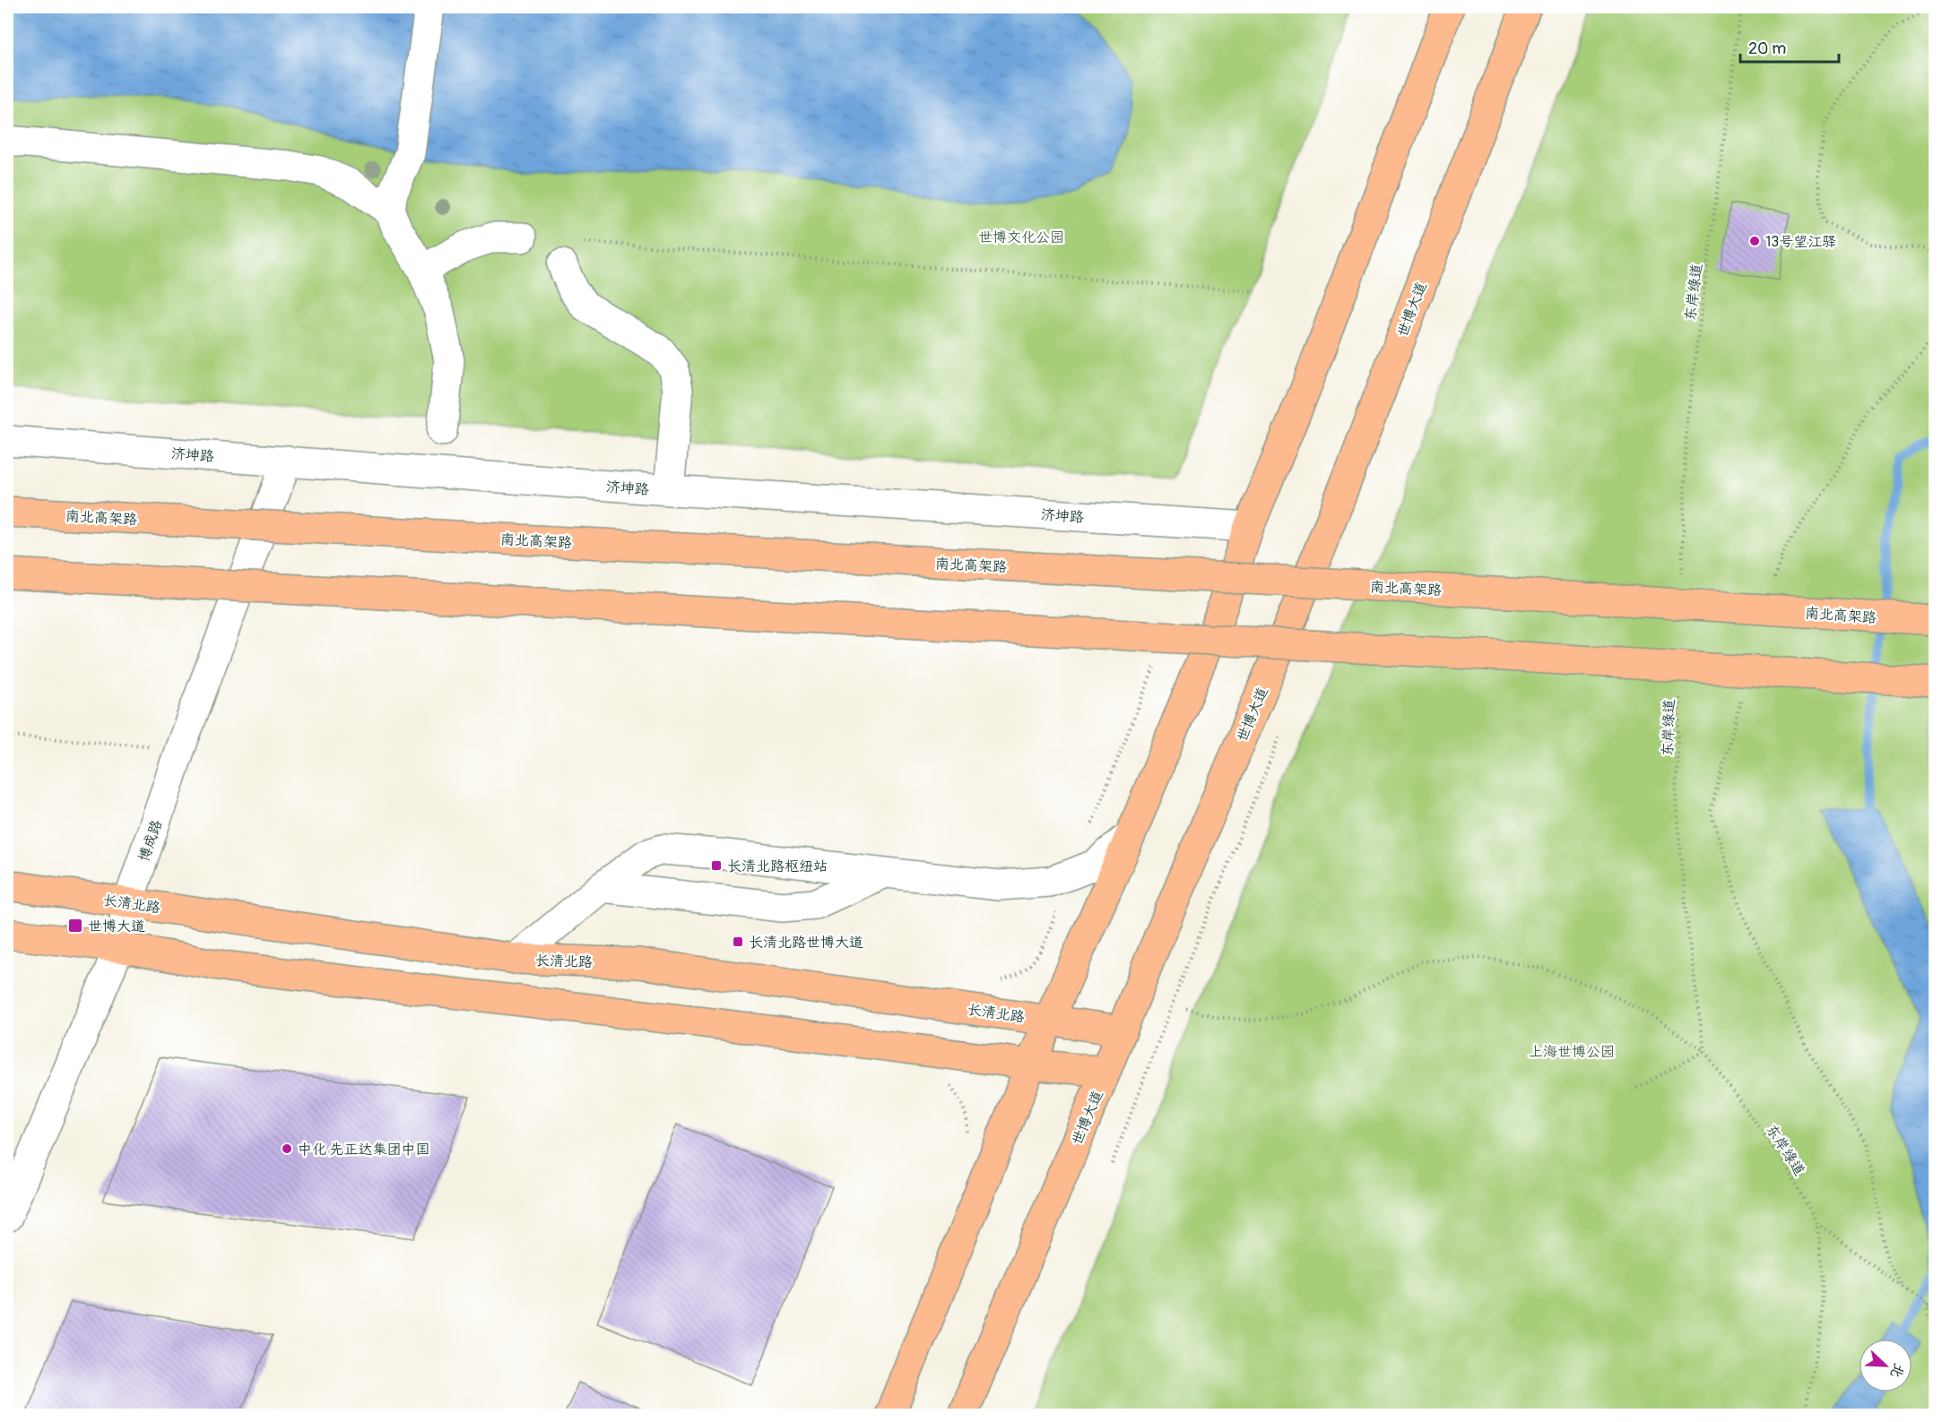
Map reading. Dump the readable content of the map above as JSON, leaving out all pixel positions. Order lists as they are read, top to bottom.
{
  "streets": {
    "main road": ["世博大道", "南北高架路", "长清北路"],
    "street": ["济坤路", "博成路"],
    "path": ["东岸绿道"]
  },
  "crossings": [
    ["世博大道", "长清北路"],
    ["济坤路", "博成路"],
    ["博成路", "长清北路"]
  ],
  "parks": ["世博文化公园", "上海世博公园"],
  "places": {
    "other": ["13号望江驿", "中化 先正达集团中国"],
    "transit": ["长清北路枢纽站", "世博大道", "长清北路世博大道"]
  },
  "scale_bar": "20 m",
  "north": "bottom right"
}
